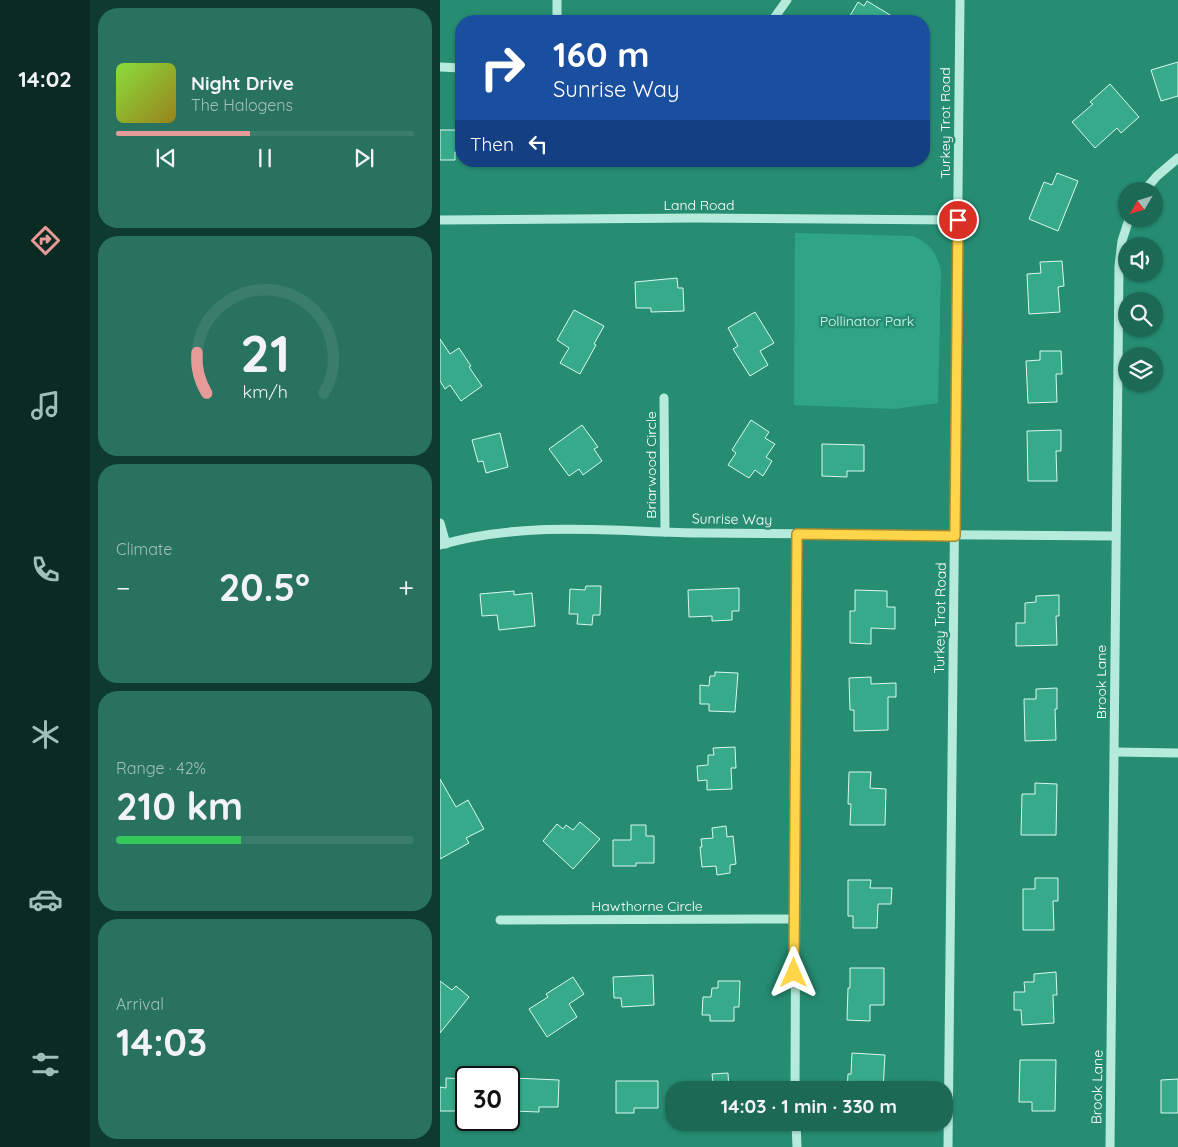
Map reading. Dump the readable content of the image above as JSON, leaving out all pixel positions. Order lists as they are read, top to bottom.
{
  "streets": {
    "street": [
      "Turkey Trot Road",
      "Land Road",
      "Briarwood Circle",
      "Sunrise Way",
      "Brook Lane",
      "Hawthorne Circle"
    ]
  },
  "crossings": [
    ["Turkey Trot Road", "Land Road"],
    ["Turkey Trot Road", "Sunrise Way"],
    ["Briarwood Circle", "Sunrise Way"],
    ["Sunrise Way", "Brook Lane"]
  ],
  "parks": ["Pollinator Park"],
  "north": "bottom left",
  "page": {
    "tabs": "14:02",
    "turn": ["160 m", "Sunrise Way"],
    "song": ["Night Drive", "The Halogens"],
    "then": "Then",
    "tile": [
      "Climate",
      ["Range · 42%", "210 km"],
      ["Arrival", "14:03"]
    ],
    "heat": ["−", "20.5°", "+"],
    "limit": "30",
    "trip": "14:03 · 1 min · 330 m",
    "gauge": ["21", "km/h"]
  }
}
